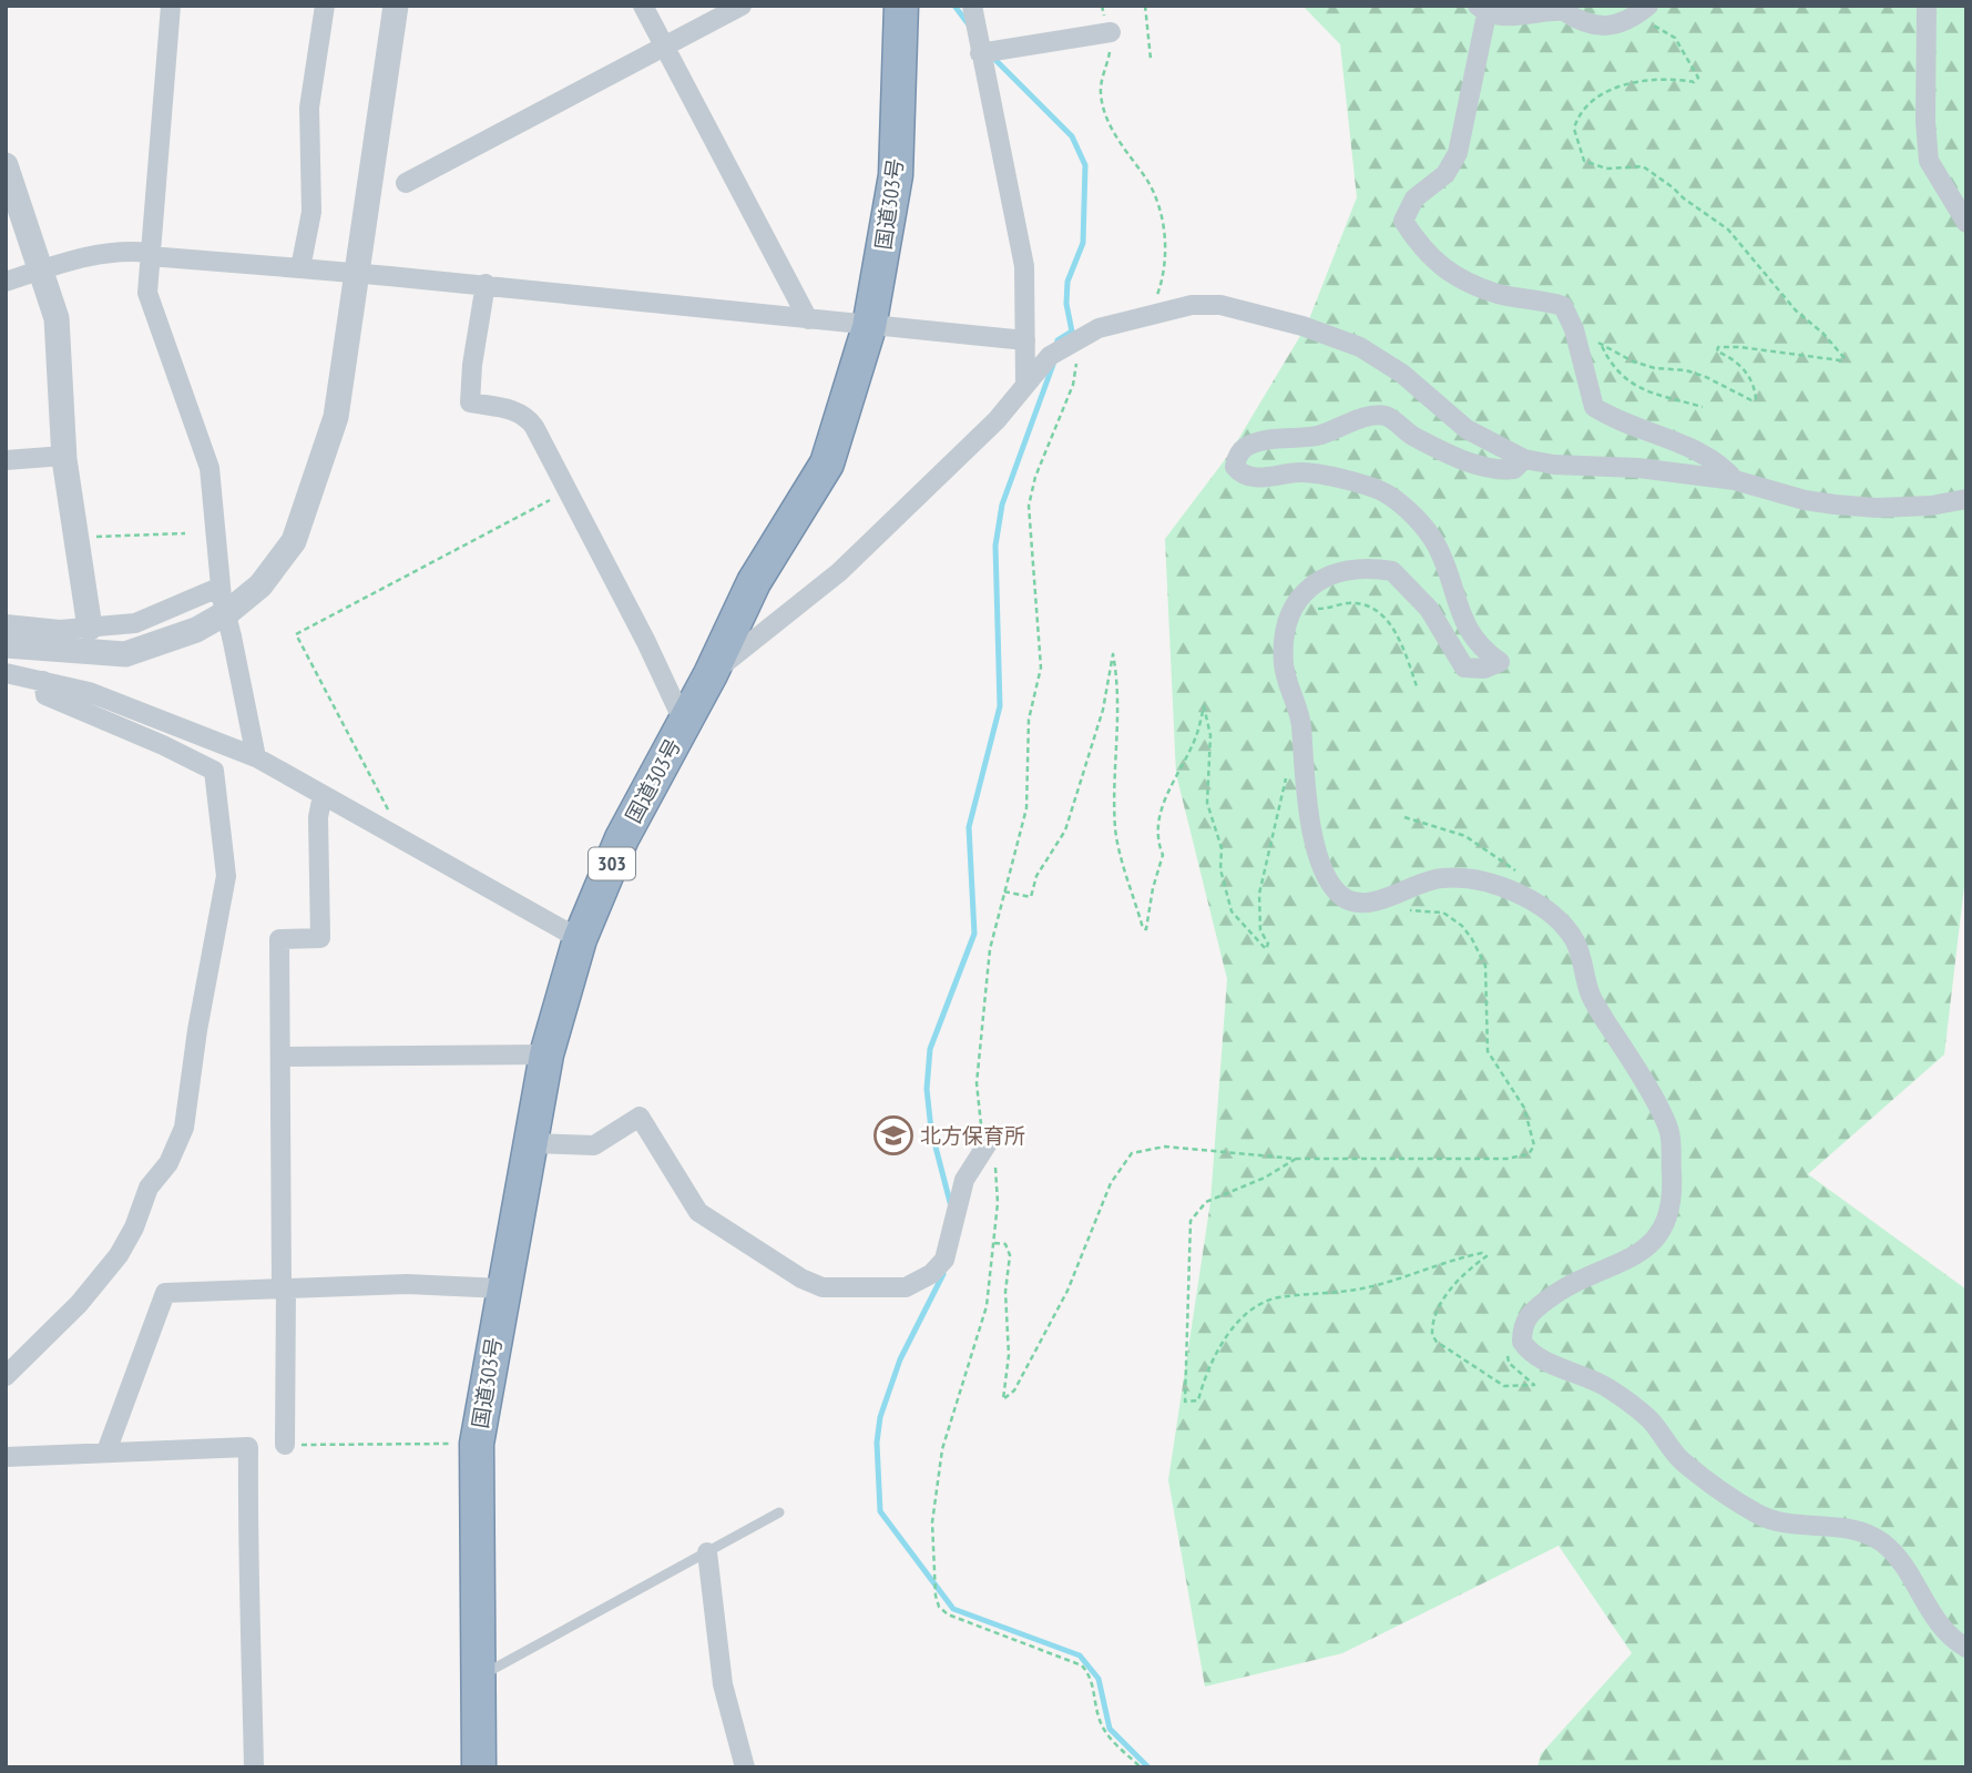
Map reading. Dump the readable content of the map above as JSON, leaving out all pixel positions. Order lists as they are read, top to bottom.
{
  "streets": {
    "highway": ["国道303号", "303"]
  },
  "places": {
    "school or university": ["北方保育所"]
  }
}
